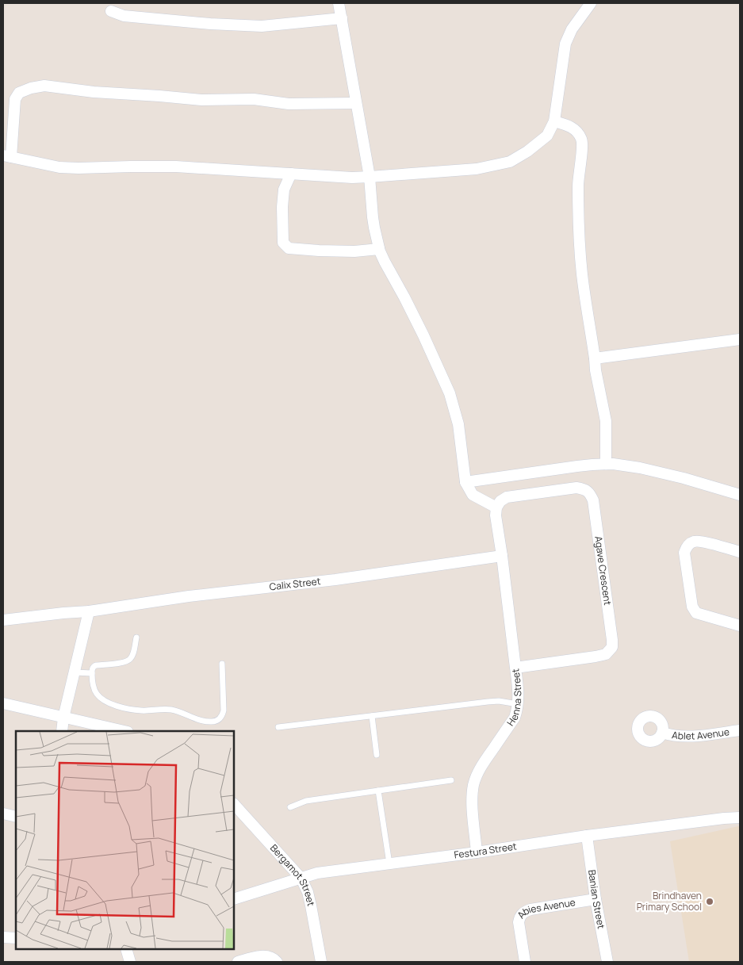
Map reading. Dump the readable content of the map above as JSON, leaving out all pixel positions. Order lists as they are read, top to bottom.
{
  "streets": {
    "street": [
      "Agave Crescent",
      "Calix Street",
      "Henna Street",
      "Ablet Avenue",
      "Festura Street",
      "Bergamot Street",
      "Banian Street",
      "Abies Avenue"
    ]
  },
  "crossings": [
    ["Agave Crescent", "Henna Street"],
    ["Calix Street", "Henna Street"],
    ["Henna Street", "Festura Street"],
    ["Festura Street", "Bergamot Street"],
    ["Festura Street", "Banian Street"],
    ["Banian Street", "Abies Avenue"]
  ],
  "places": ["Brindhaven Primary School"]
}
